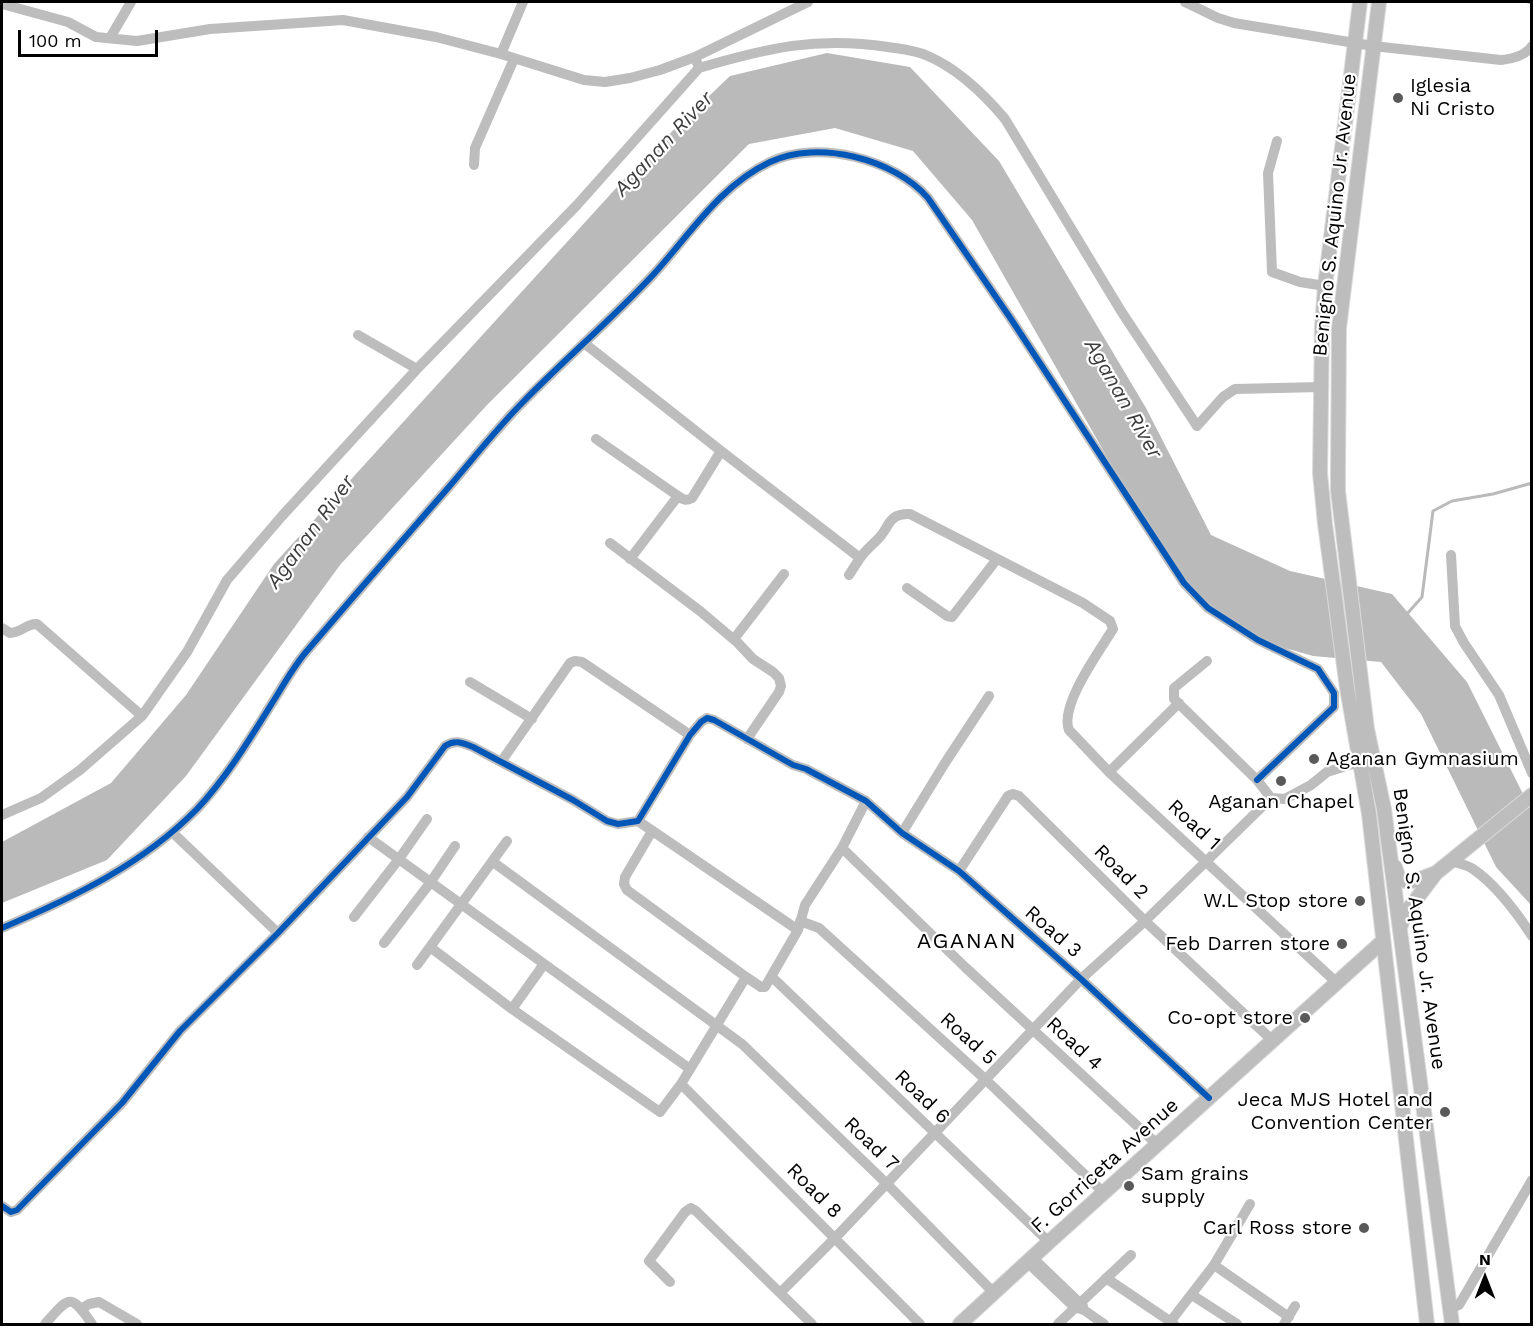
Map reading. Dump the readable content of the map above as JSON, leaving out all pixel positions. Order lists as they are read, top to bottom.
{
  "streets": {
    "main road": ["Benigno S. Aquino Jr. Avenue", "F. Gorriceta Avenue"],
    "street": [
      "Road 1",
      "Road 2",
      "Road 3",
      "Road 5",
      "Road 4",
      "Road 6",
      "Road 7",
      "Road 8"
    ]
  },
  "crossings": [
    ["Benigno S. Aquino Jr. Avenue", "F. Gorriceta Avenue"],
    ["Road 1", "F. Gorriceta Avenue"],
    ["Road 2", "Road 3"],
    ["Road 2", "F. Gorriceta Avenue"],
    ["Road 3", "F. Gorriceta Avenue"],
    ["Road 5", "F. Gorriceta Avenue"],
    ["Road 4", "F. Gorriceta Avenue"],
    ["Road 6", "F. Gorriceta Avenue"],
    ["Road 7", "F. Gorriceta Avenue"]
  ],
  "districts": ["AGANAN"],
  "water": ["Aganan River"],
  "places": [
    "Iglesia Ni Cristo",
    "Aganan Gymnasium",
    "Aganan Chapel",
    "W.L Stop store",
    "Feb Darren store",
    "Co-opt store",
    "Jeca MJS Hotel and Convention Center",
    "Sam grains supply",
    "Carl Ross store"
  ],
  "scale_bar": "100 m",
  "north": "top"
}
